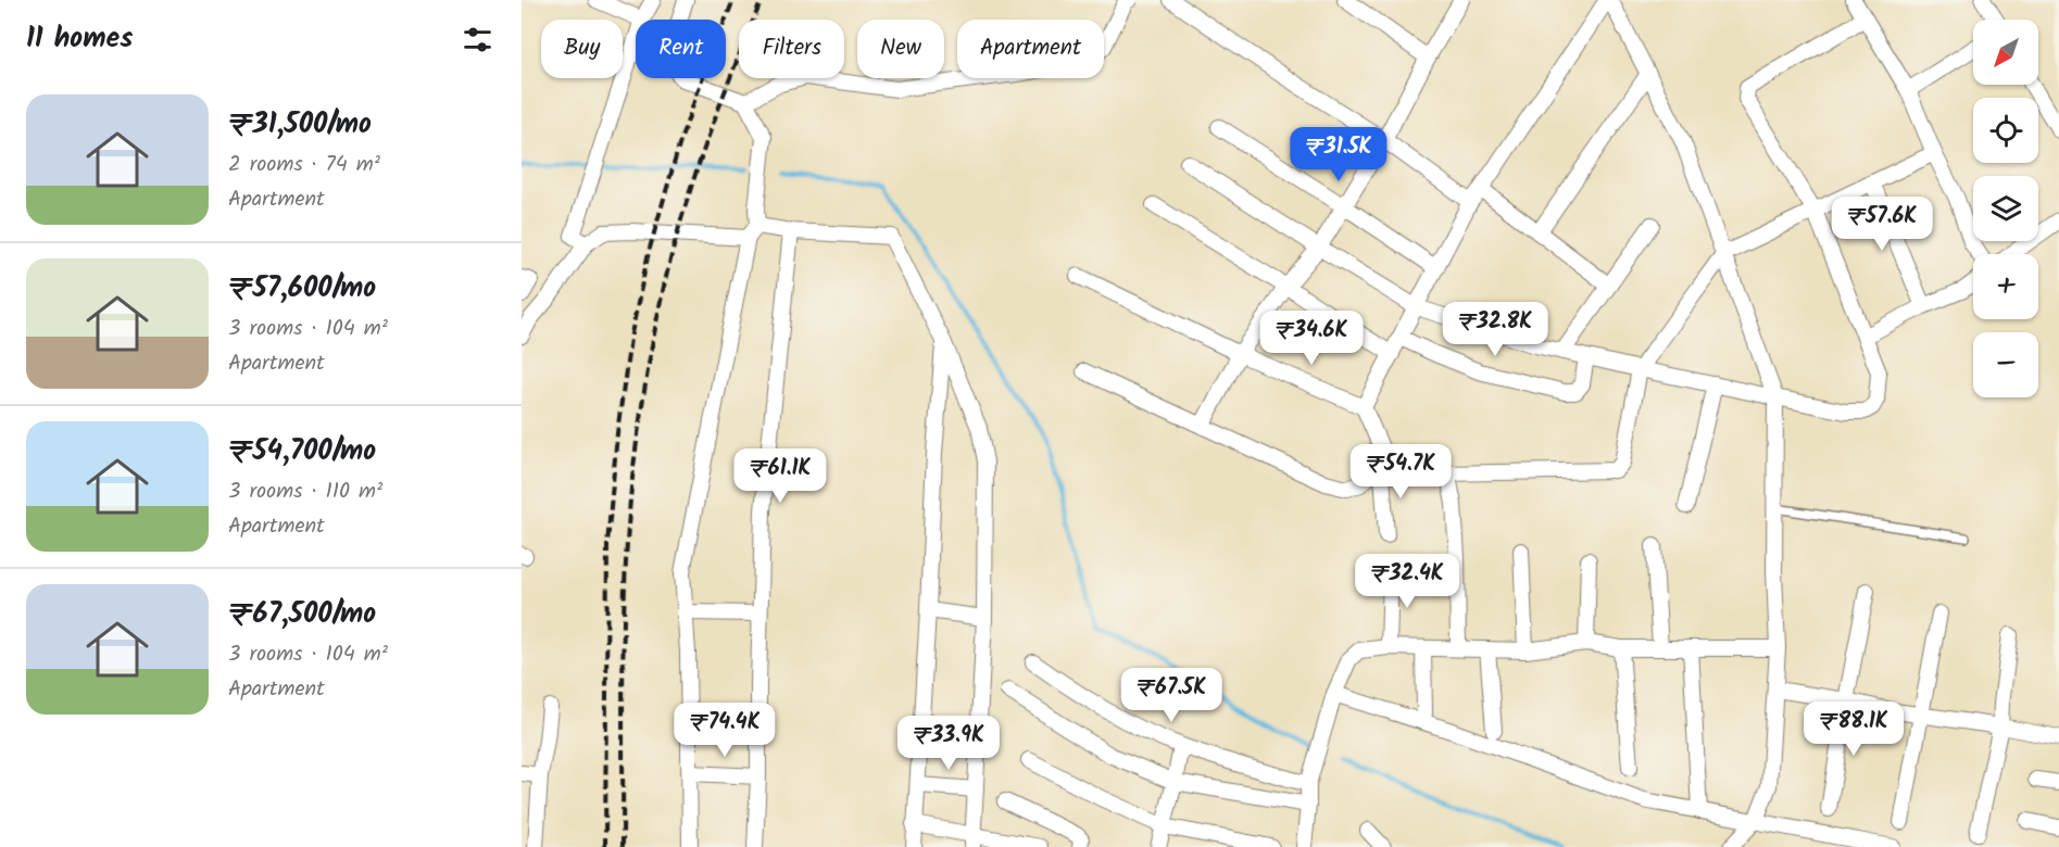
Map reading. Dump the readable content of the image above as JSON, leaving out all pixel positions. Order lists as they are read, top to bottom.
{
  "north": "bottom left",
  "page": {
    "heading": "11 homes",
    "map_buttons": ["+", "−"],
    "chip": [
      "Buy",
      "Rent",
      "Filters",
      "New",
      "Apartment"
    ],
    "list": [
      {
        "name": "₹31,500/mo",
        "note": "2 rooms · 74 m² · Apartment"
      },
      {
        "name": "₹57,600/mo",
        "note": "3 rooms · 104 m² · Apartment"
      },
      {
        "name": "₹54,700/mo",
        "note": "3 rooms · 110 m² · Apartment"
      },
      {
        "name": "₹67,500/mo",
        "note": "3 rooms · 104 m² · Apartment"
      }
    ],
    "price": [
      "₹31.5K",
      "₹57.6K",
      "₹32.8K",
      "₹34.6K",
      "₹54.7K",
      "₹61.1K",
      "₹32.4K",
      "₹67.5K",
      "₹88.1K",
      "₹74.4K",
      "₹33.9K"
    ]
  }
}
